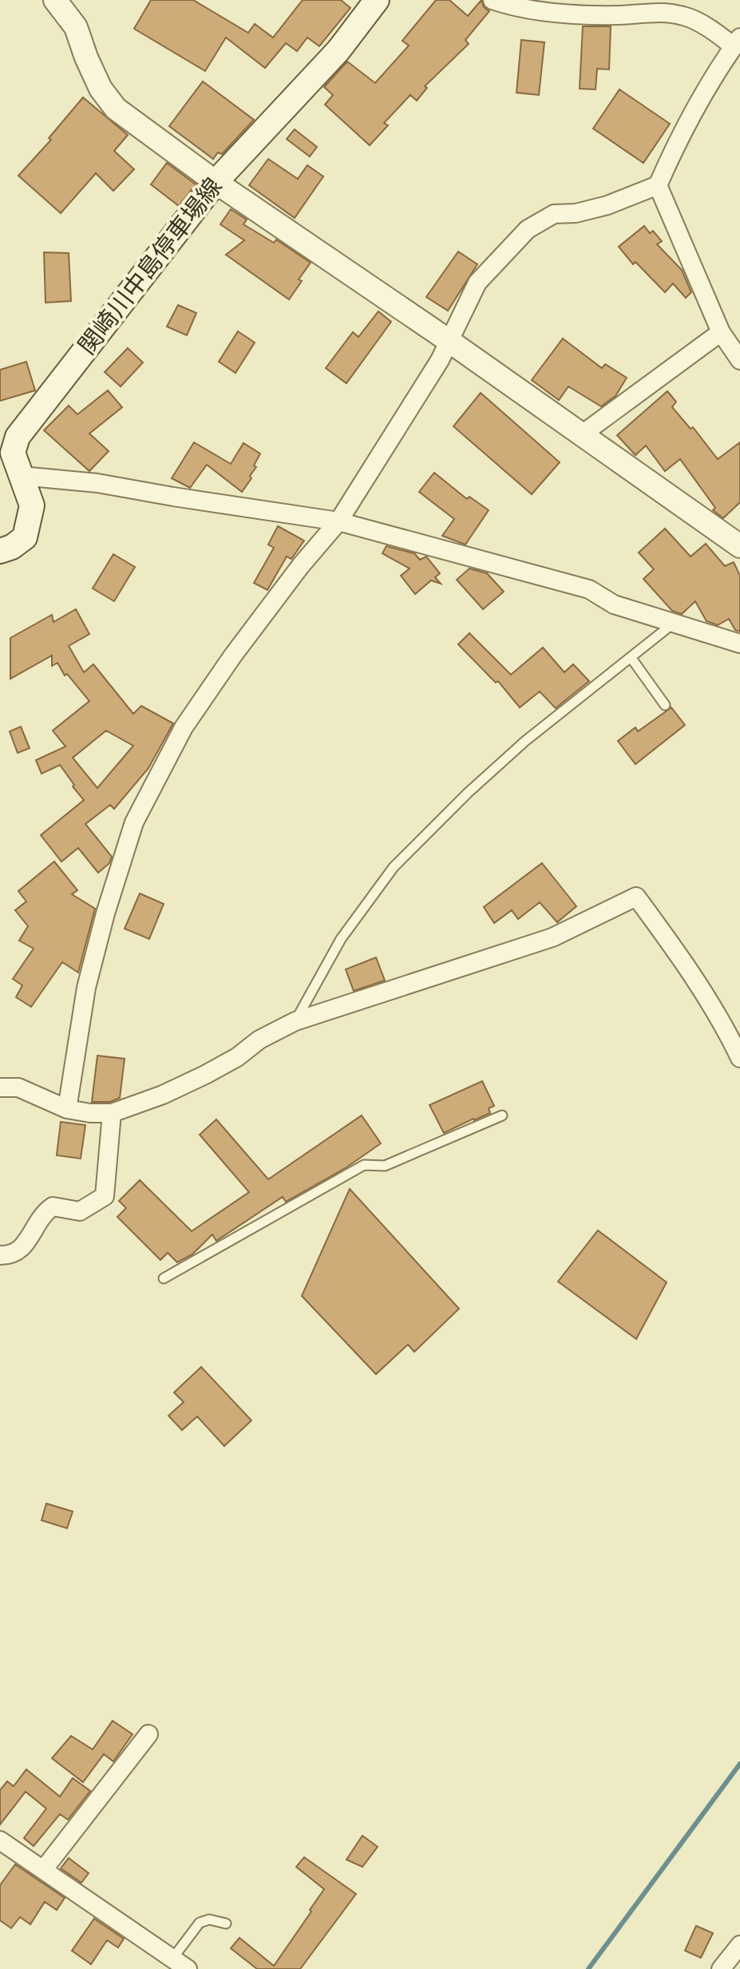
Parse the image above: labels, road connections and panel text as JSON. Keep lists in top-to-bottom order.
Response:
{
  "streets": {
    "main road": ["関崎川中島停車場線"]
  }
}
